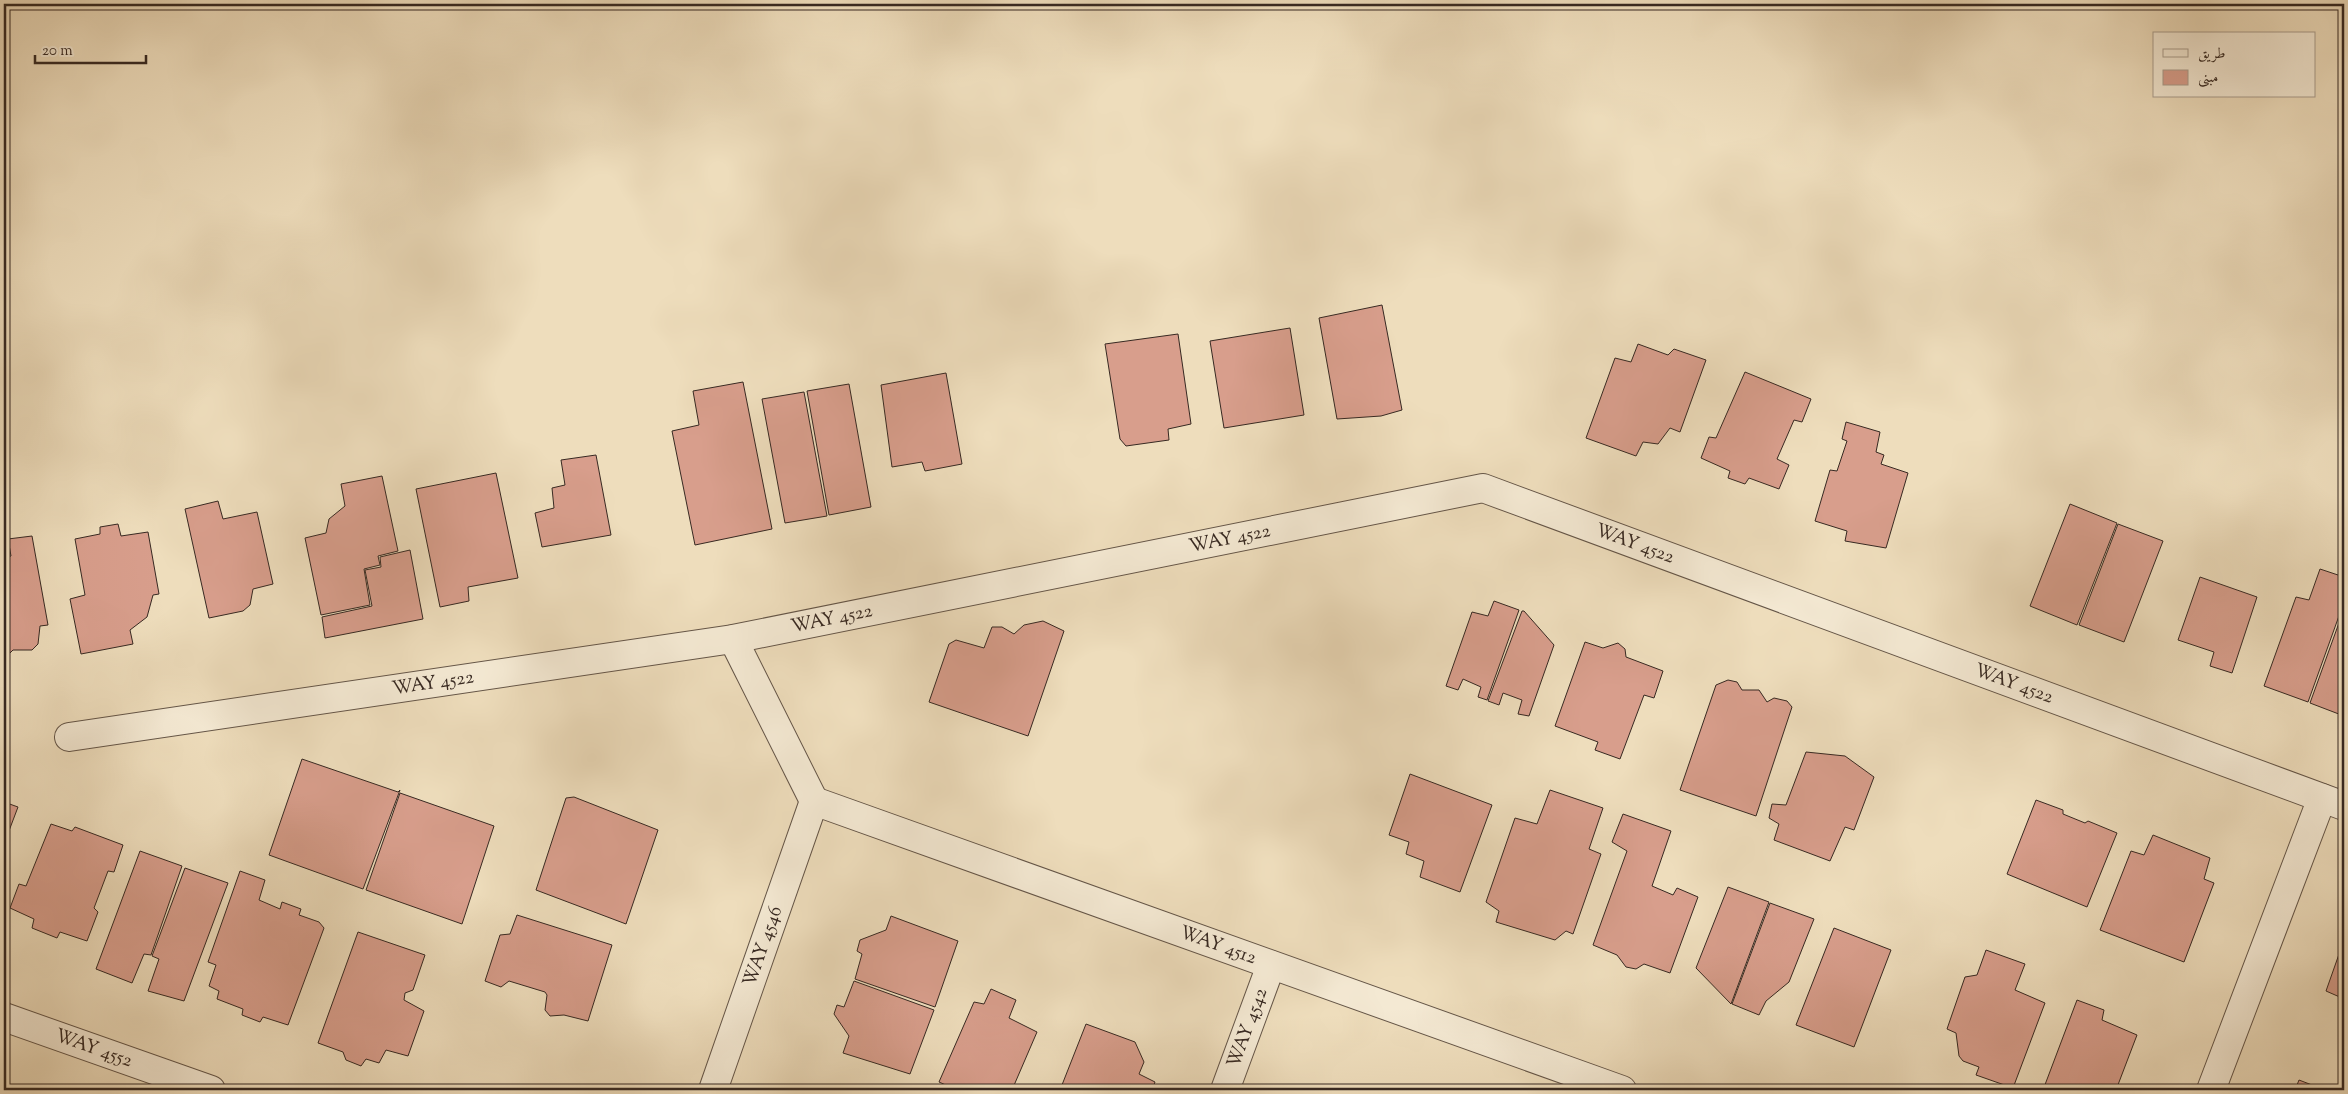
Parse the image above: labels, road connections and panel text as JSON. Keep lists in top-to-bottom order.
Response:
{
  "streets": {
    "street": [
      "WAY 4522",
      "WAY 4546",
      "WAY 4512",
      "WAY 4542",
      "WAY 4552"
    ]
  },
  "crossings": [
    ["WAY 4546", "WAY 4512"],
    ["WAY 4512", "WAY 4542"]
  ],
  "legend": ["طريق", "مبنى"],
  "scale_bar": "20 m"
}
